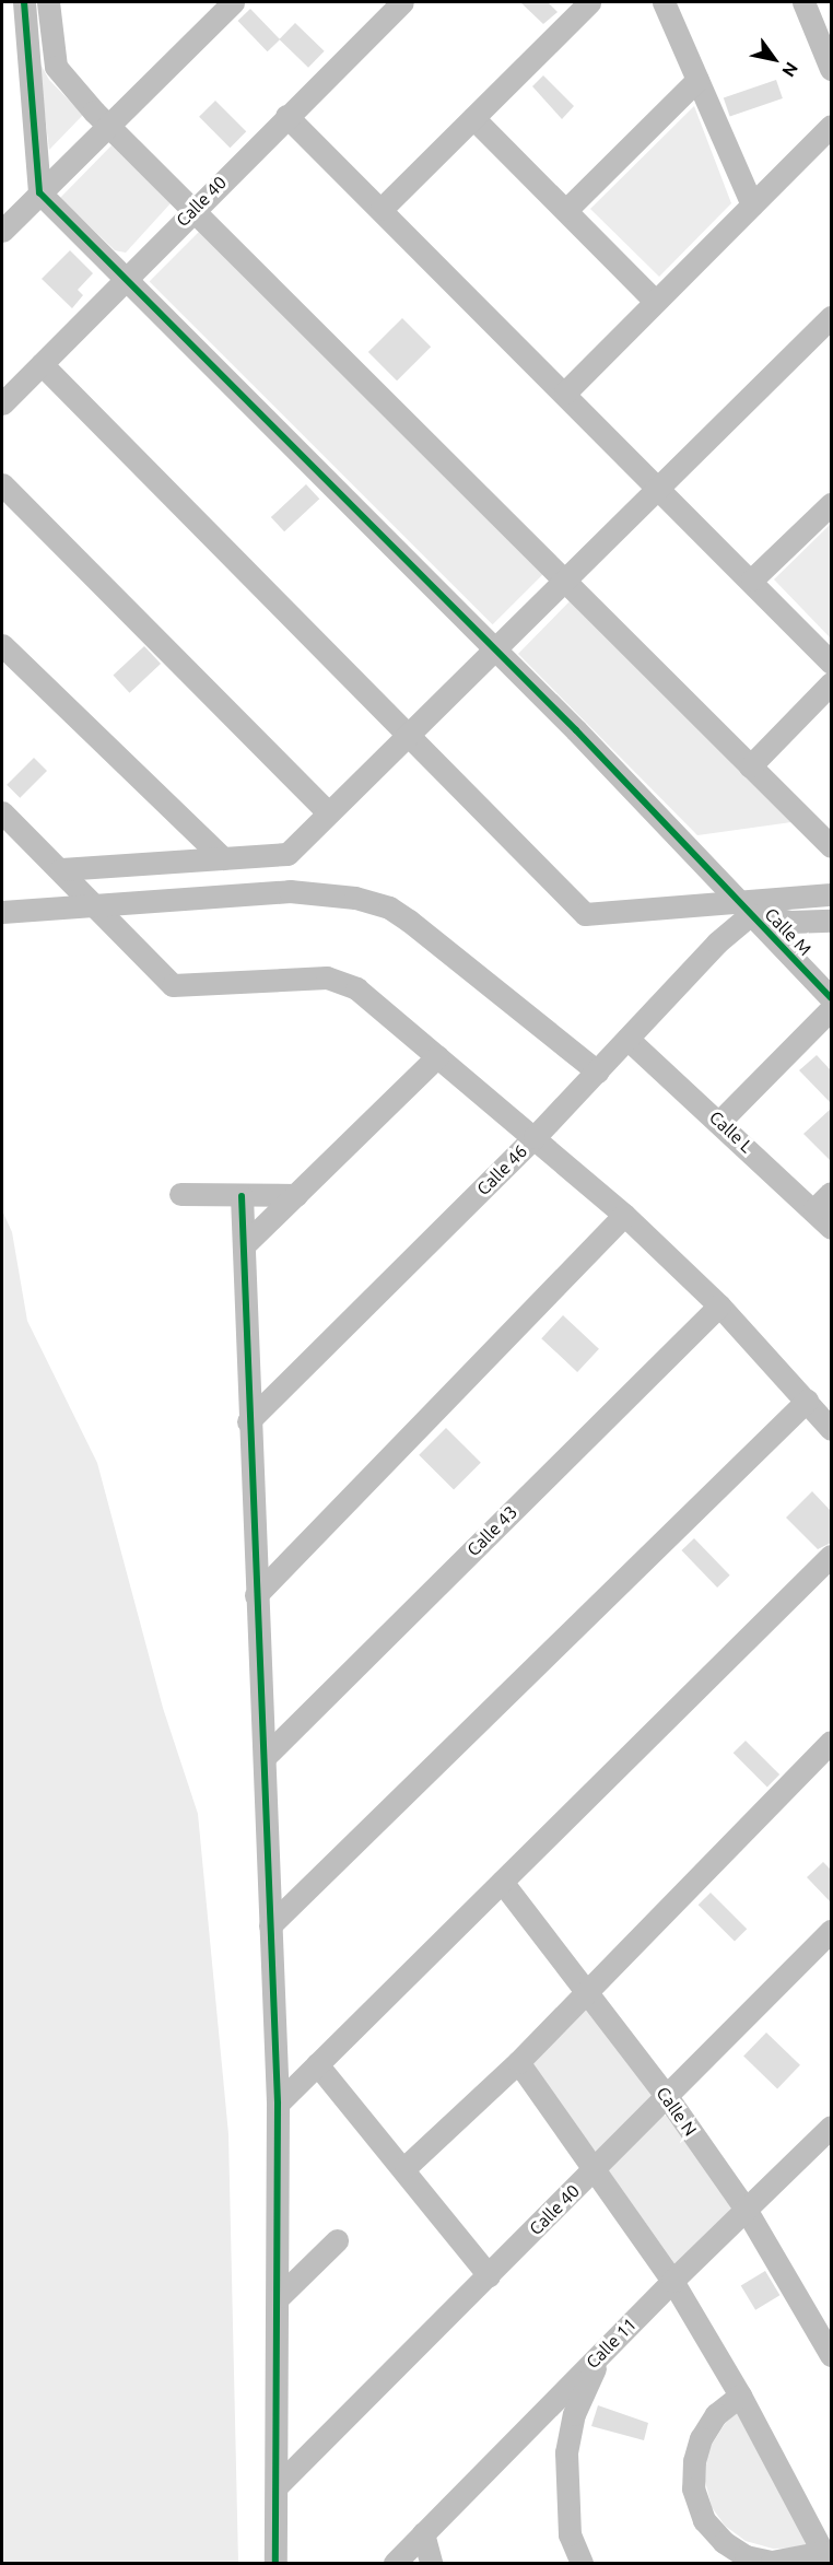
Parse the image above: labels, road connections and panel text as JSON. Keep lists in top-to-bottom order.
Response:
{
  "streets": {
    "street": [
      "Calle 40",
      "Calle M",
      "Calle L",
      "Calle 46",
      "Calle 43",
      "Calle N",
      "Calle 11"
    ]
  },
  "crossings": [
    ["Calle 40", "Calle M"],
    ["Calle 40", "Calle N"],
    ["Calle M", "Calle 46"],
    ["Calle L", "Calle 46"],
    ["Calle N", "Calle 11"]
  ],
  "north": "bottom right"
}
